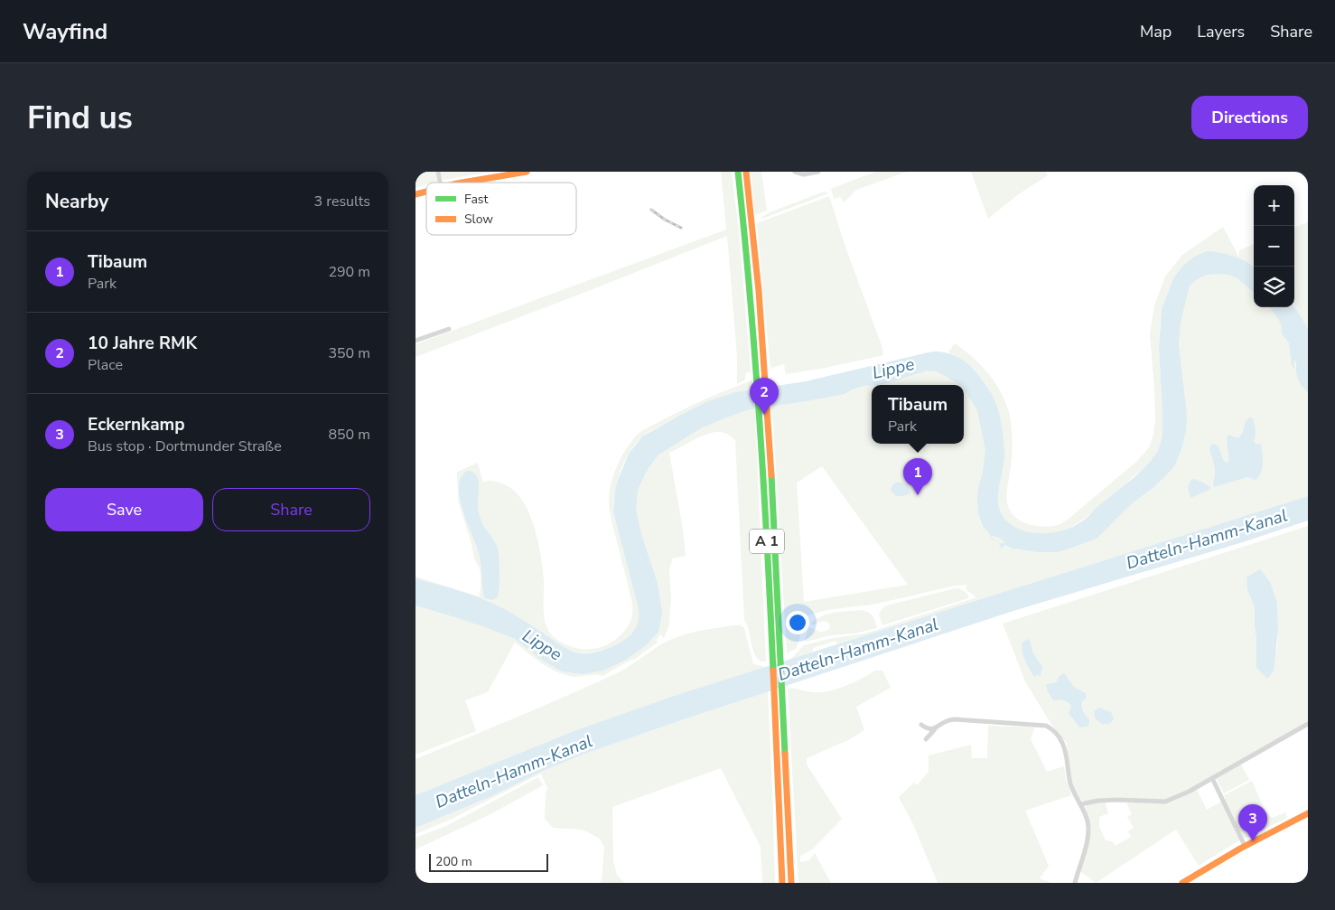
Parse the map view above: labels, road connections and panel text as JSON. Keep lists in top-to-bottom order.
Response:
{
  "streets": {
    "main road": ["A 1"]
  },
  "water": ["Lippe", "Datteln-Hamm-Kanal"],
  "legend": ["Fast", "Slow"],
  "scale_bar": "200 m",
  "page": {
    "header": "Wayfind",
    "nav": ["Map", "Layers", "Share"],
    "buttons": [
      "Directions",
      ["Save", "Share"]
    ],
    "title": "Find us",
    "heading": ["Nearby", "3 results"],
    "map_buttons": ["+", "−"],
    "list": [
      {
        "mark": "1",
        "name": "Tibaum",
        "note": "Park",
        "value": "290 m"
      },
      {
        "mark": "2",
        "name": "10 Jahre RMK",
        "note": "Place",
        "value": "350 m"
      },
      {
        "mark": "3",
        "name": "Eckernkamp",
        "note": "Bus stop · Dortmunder Straße",
        "value": "850 m"
      }
    ],
    "pins": ["2", "1", "3"],
    "popup": ["Tibaum", "Park"],
    "scale": "200 m"
  }
}
